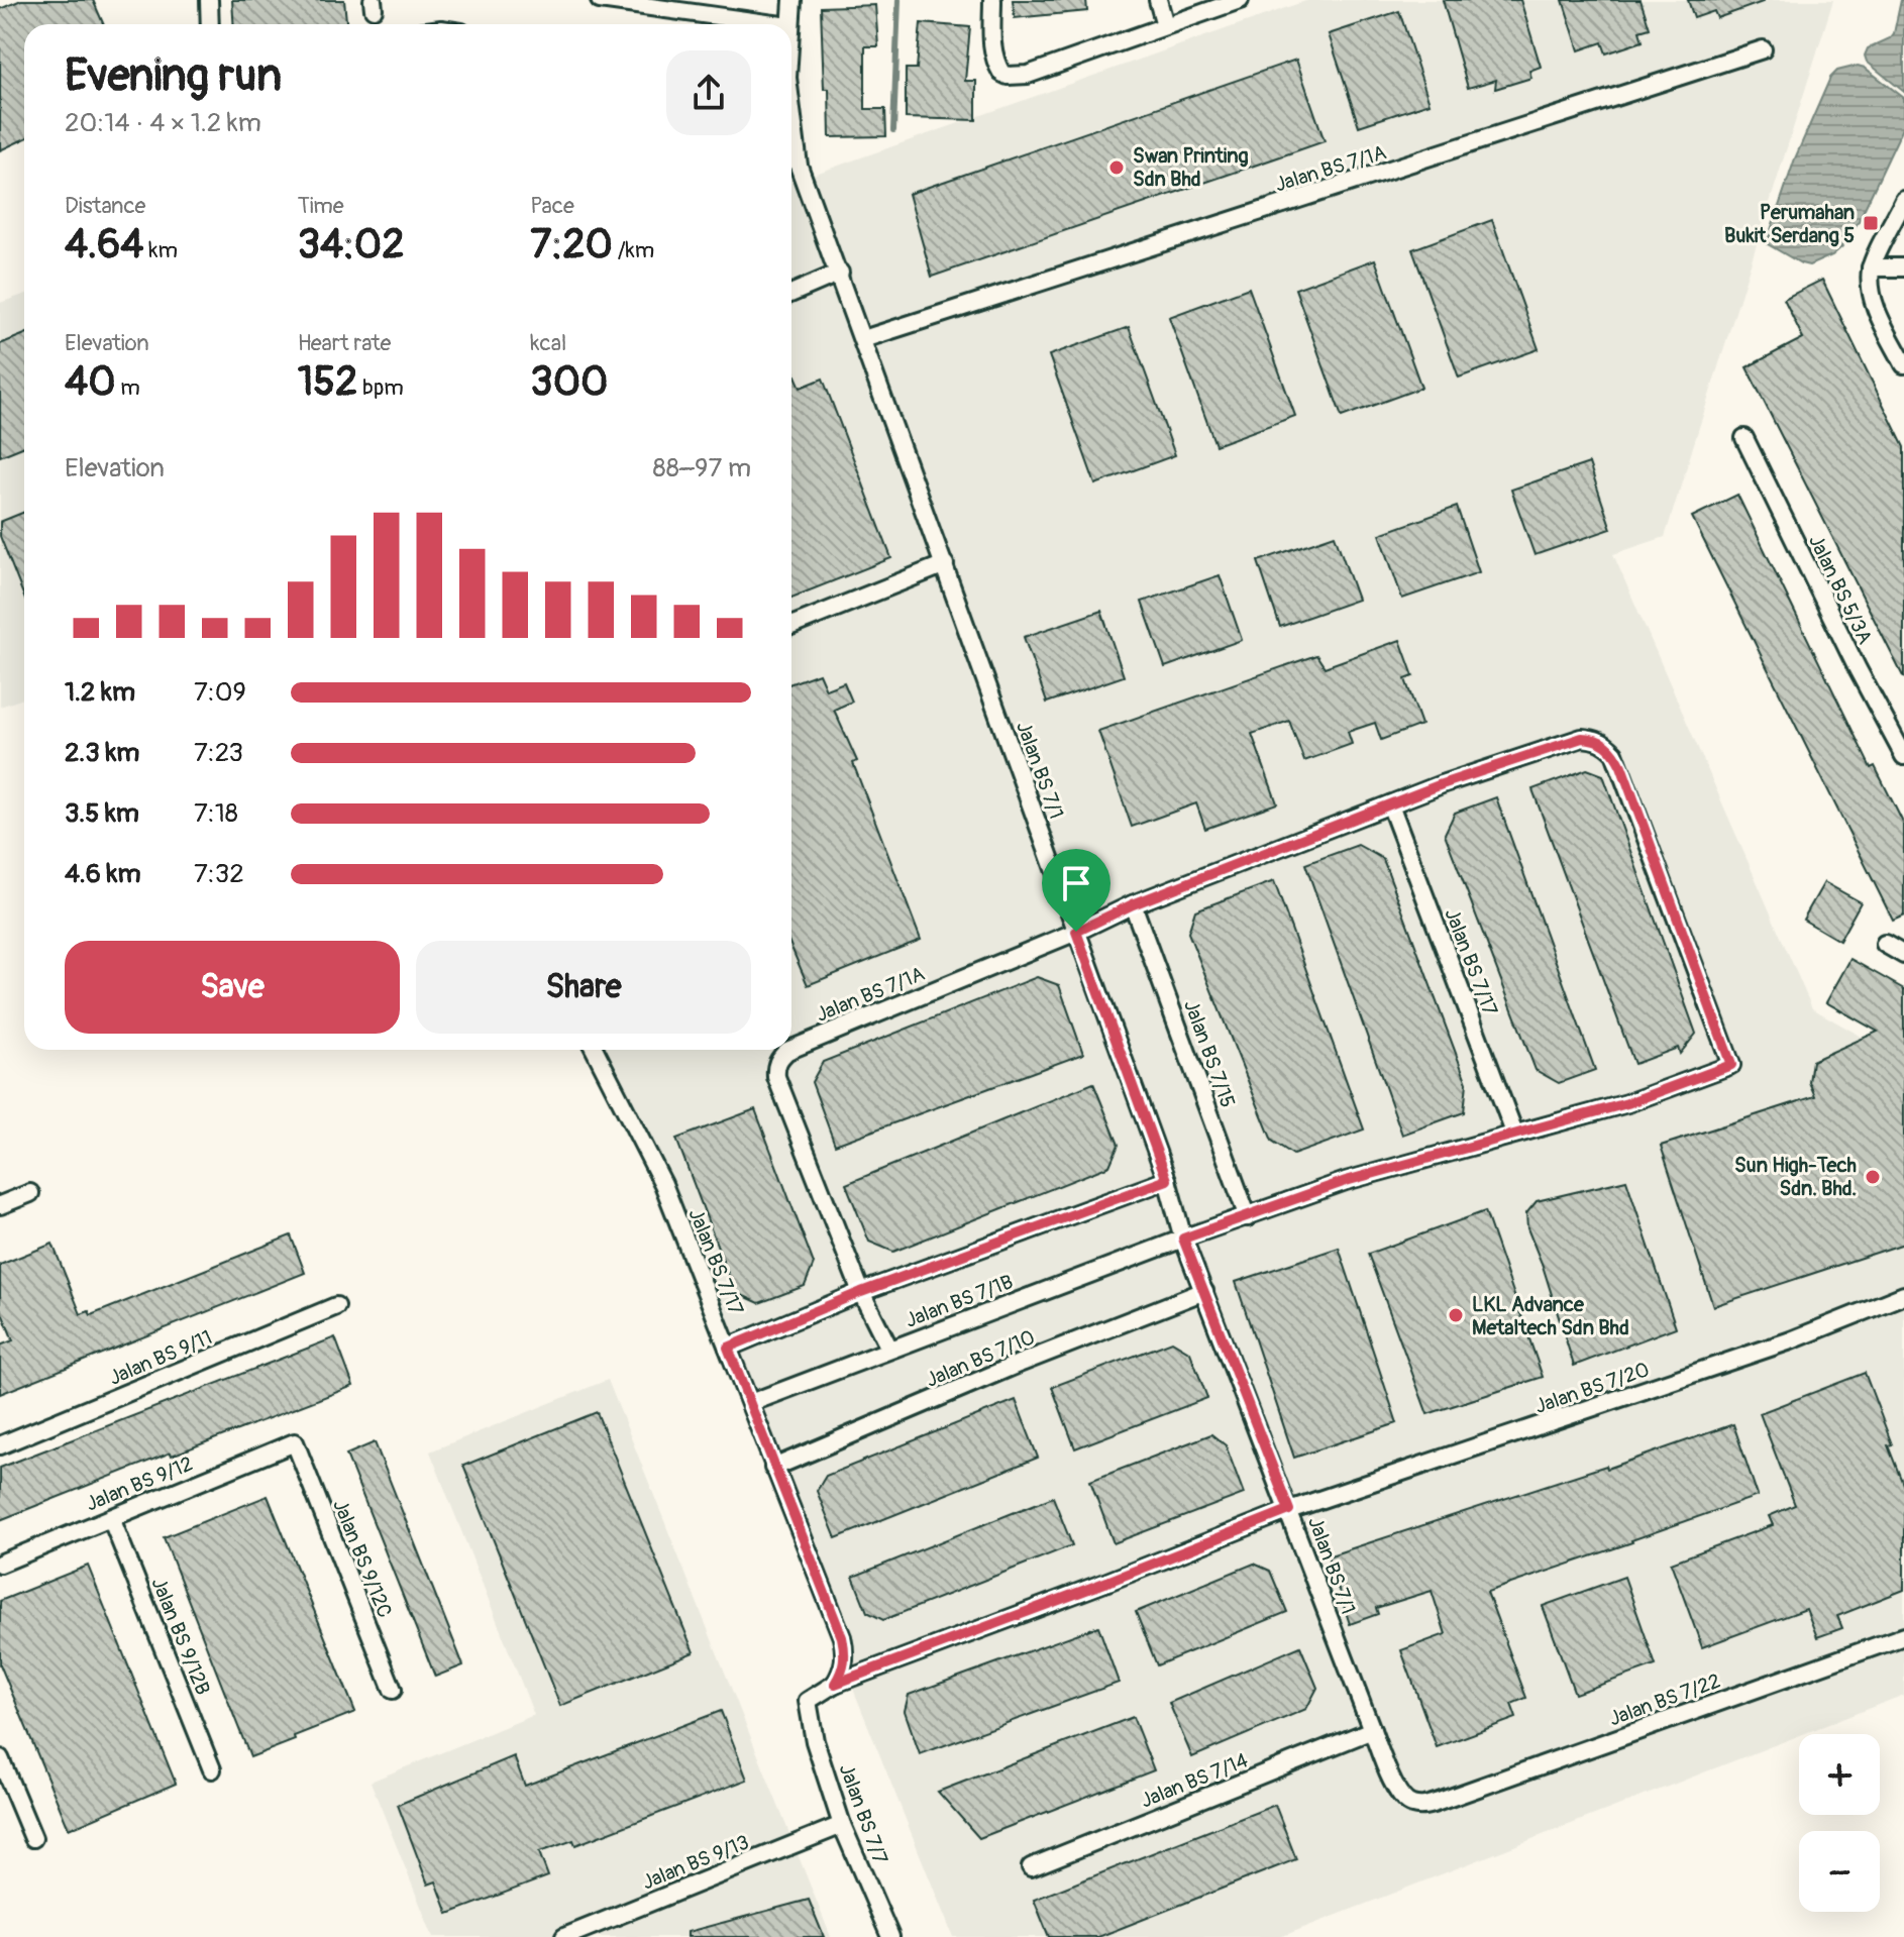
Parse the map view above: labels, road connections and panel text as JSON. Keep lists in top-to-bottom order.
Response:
{
  "streets": {
    "street": [
      "Jalan BS 7/1A",
      "Jalan BS 5/3A",
      "Jalan BS 7/1",
      "Jalan BS 7/17",
      "Jalan BS 7/15",
      "Jalan BS 7/1B",
      "Jalan BS 9/11",
      "Jalan BS 7/10",
      "Jalan BS 7/20",
      "Jalan BS 9/12",
      "Jalan BS 9/12C",
      "Jalan BS 9/12B",
      "Jalan BS 7/22",
      "Jalan BS 7/14",
      "Jalan BS 7/7",
      "Jalan BS 9/13"
    ]
  },
  "crossings": [
    ["Jalan BS 7/1A", "Jalan BS 7/1"],
    ["Jalan BS 7/1A", "Jalan BS 7/1B"],
    ["Jalan BS 7/1", "Jalan BS 7/1B"],
    ["Jalan BS 7/1", "Jalan BS 7/10"],
    ["Jalan BS 7/1", "Jalan BS 7/20"],
    ["Jalan BS 7/1", "Jalan BS 7/22"],
    ["Jalan BS 7/1", "Jalan BS 7/14"],
    ["Jalan BS 7/17", "Jalan BS 7/1B"],
    ["Jalan BS 7/17", "Jalan BS 7/10"],
    ["Jalan BS 7/17", "Jalan BS 7/20"],
    ["Jalan BS 7/15", "Jalan BS 7/1B"],
    ["Jalan BS 7/20", "Jalan BS 7/7"],
    ["Jalan BS 9/12", "Jalan BS 9/12C"],
    ["Jalan BS 9/12", "Jalan BS 9/12B"],
    ["Jalan BS 7/7", "Jalan BS 9/13"]
  ],
  "places": {
    "other": ["Swan Printing Sdn Bhd", "Sun High-Tech Sdn. Bhd.", "LKL Advance Metaltech Sdn Bhd"],
    "transit": ["Perumahan Bukit Serdang 5"]
  },
  "page": {
    "heading": ["Evening run", "20:14 · 4 × 1.2 km"],
    "stats": [
      ["Distance", "4.64 km"],
      ["Time", "34:02"],
      ["Pace", "7:20 /km"],
      ["Elevation", "40 m"],
      ["Heart rate", "152 bpm"],
      ["kcal", "300"]
    ],
    "chart": ["Elevation", "88–97 m"],
    "list": [
      {
        "name": "1.2 km",
        "note": "7:09"
      },
      {
        "name": "2.3 km",
        "note": "7:23"
      },
      {
        "name": "3.5 km",
        "note": "7:18"
      },
      {
        "name": "4.6 km",
        "note": "7:32"
      }
    ],
    "buttons": ["Save", "Share"],
    "map_buttons": ["+", "−"]
  }
}
